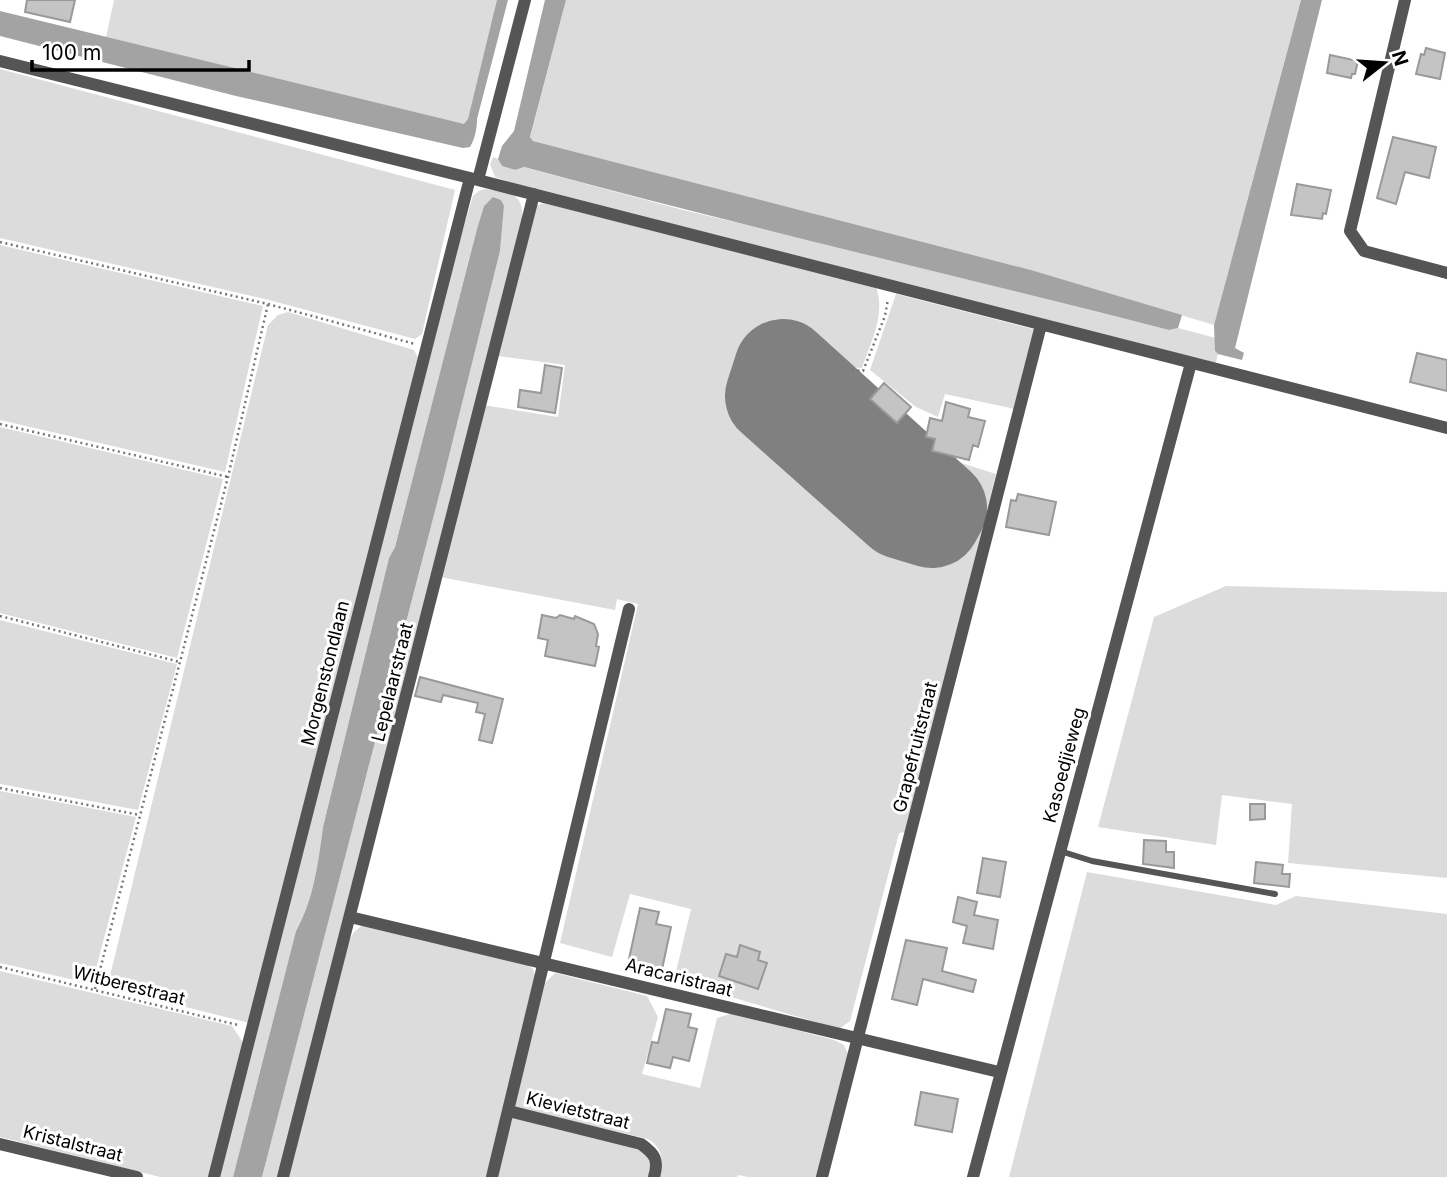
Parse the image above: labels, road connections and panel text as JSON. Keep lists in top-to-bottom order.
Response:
{
  "streets": {
    "street": [
      "Morgenstondlaan",
      "Lepelaarstraat",
      "Grapefruitstraat",
      "Kasoedjieweg",
      "Aracaristraat",
      "Kievietstraat",
      "Kristalstraat"
    ],
    "path": ["Witberestraat"]
  },
  "crossings": [
    ["Morgenstondlaan", "Witberestraat"],
    ["Lepelaarstraat", "Aracaristraat"],
    ["Grapefruitstraat", "Aracaristraat"],
    ["Kasoedjieweg", "Aracaristraat"]
  ],
  "scale_bar": "100 m",
  "north": "right"
}
